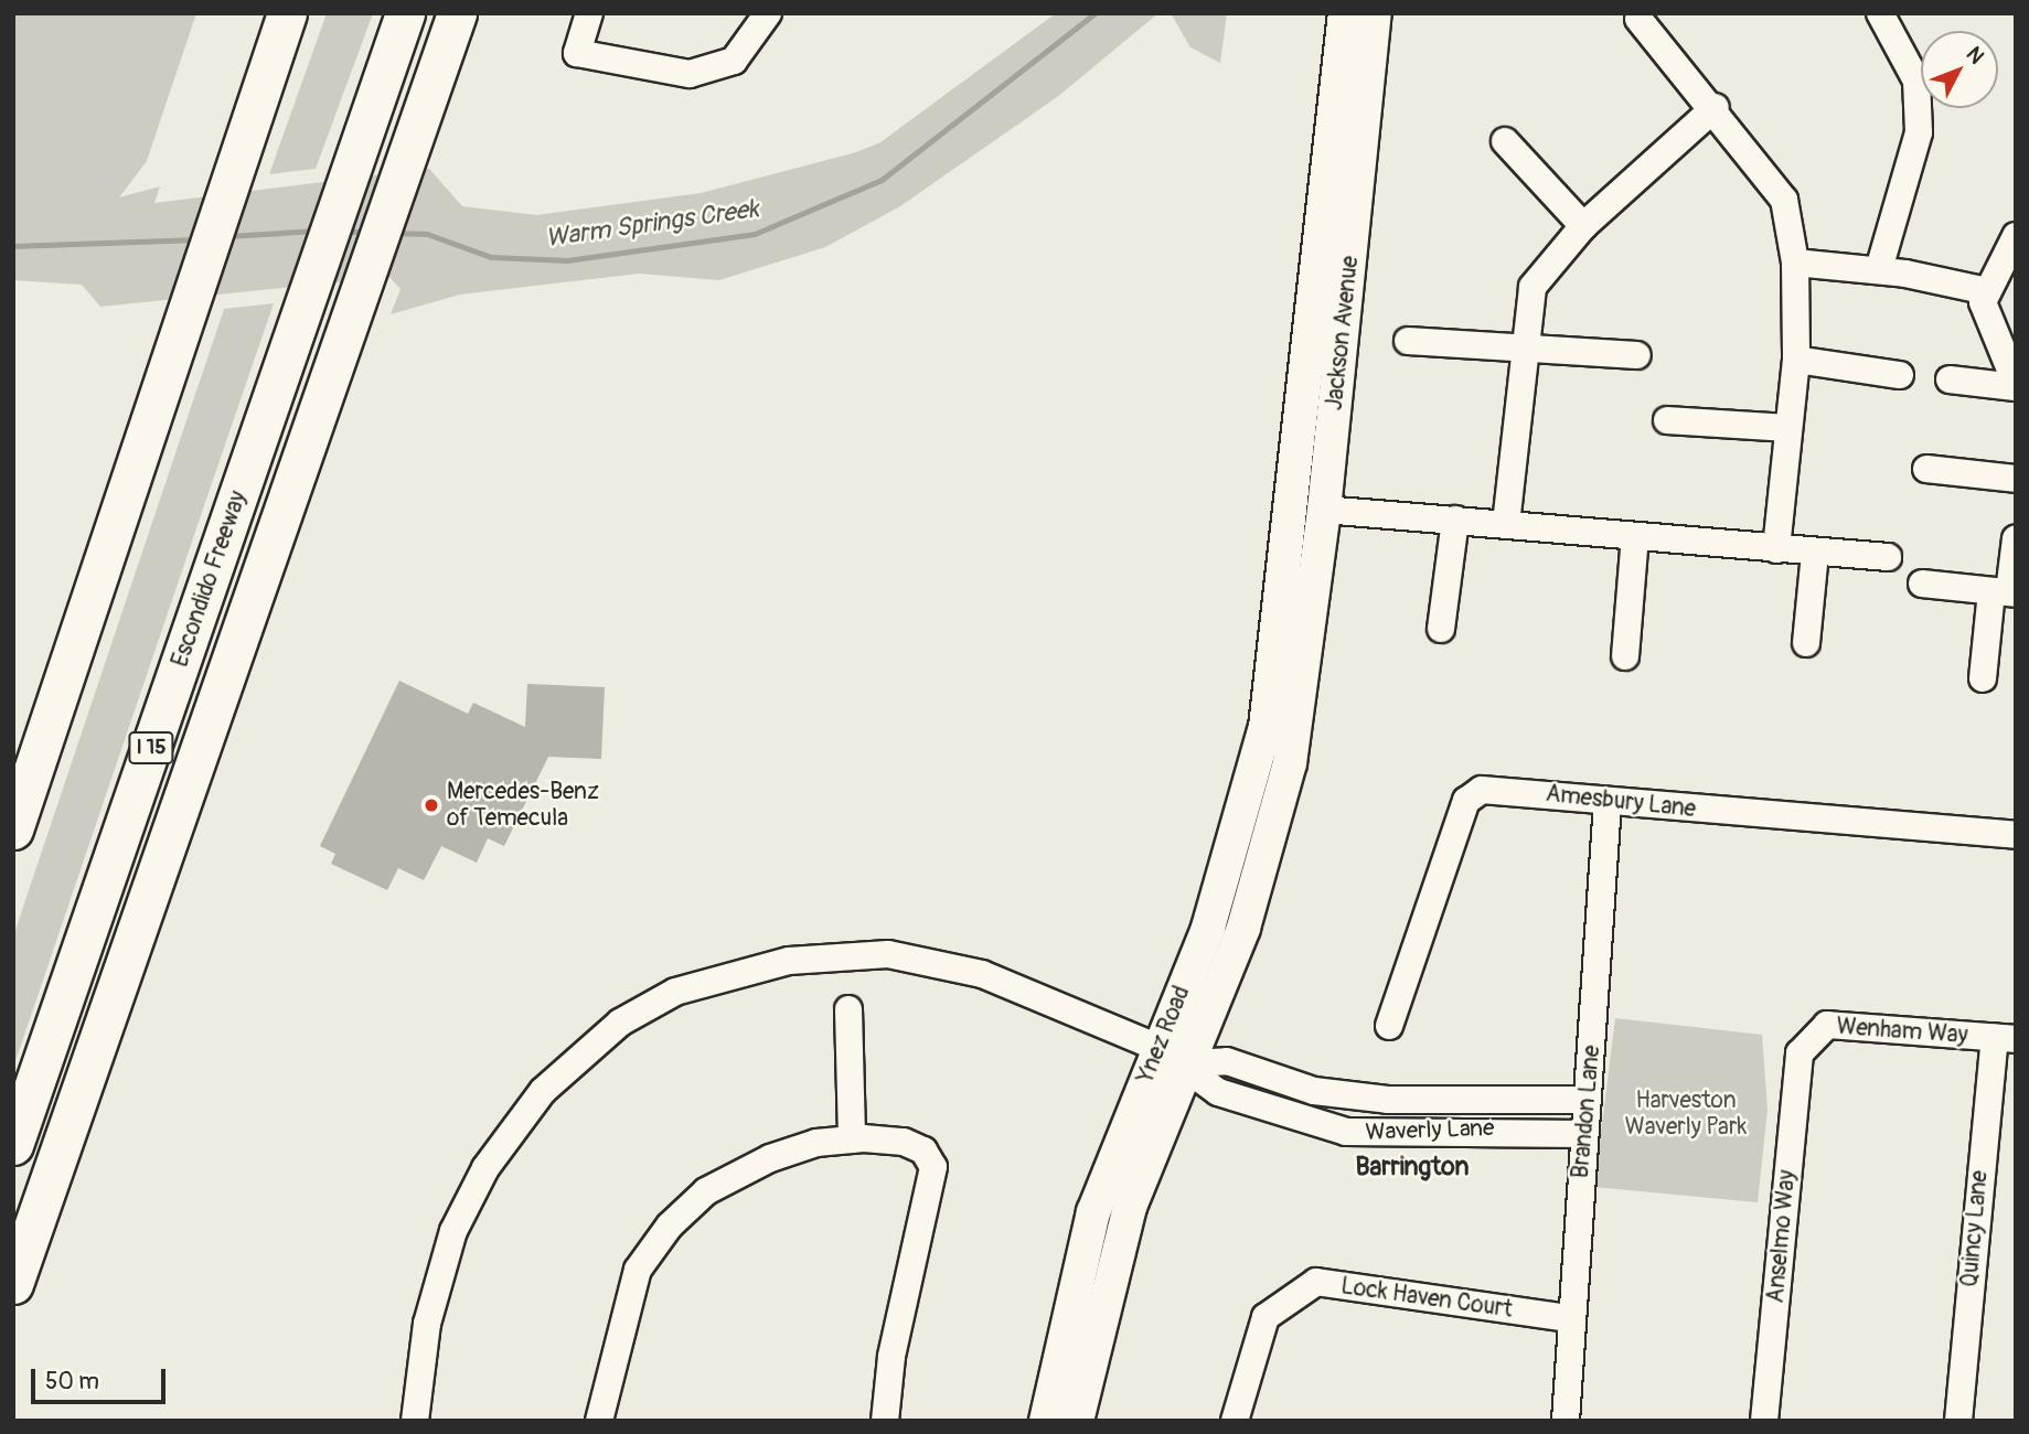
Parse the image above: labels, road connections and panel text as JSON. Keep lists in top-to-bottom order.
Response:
{
  "streets": {
    "highway": ["Escondido Freeway", "I 15"],
    "main road": ["Jackson Avenue", "Ynez Road"],
    "street": [
      "Amesbury Lane",
      "Wenham Way",
      "Brandon Lane",
      "Waverly Lane",
      "Quincy Lane",
      "Anselmo Way",
      "Lock Haven Court"
    ]
  },
  "crossings": [
    ["Jackson Avenue", "Ynez Road"],
    ["Amesbury Lane", "Brandon Lane"],
    ["Wenham Way", "Quincy Lane"],
    ["Wenham Way", "Anselmo Way"],
    ["Ynez Road", "Waverly Lane"],
    ["Brandon Lane", "Waverly Lane"],
    ["Brandon Lane", "Lock Haven Court"]
  ],
  "districts": ["Barrington"],
  "water": ["Warm Springs Creek"],
  "parks": ["Harveston Waverly Park"],
  "places": ["Mercedes-Benz of Temecula"],
  "scale_bar": "50 m",
  "north": "top right"
}
